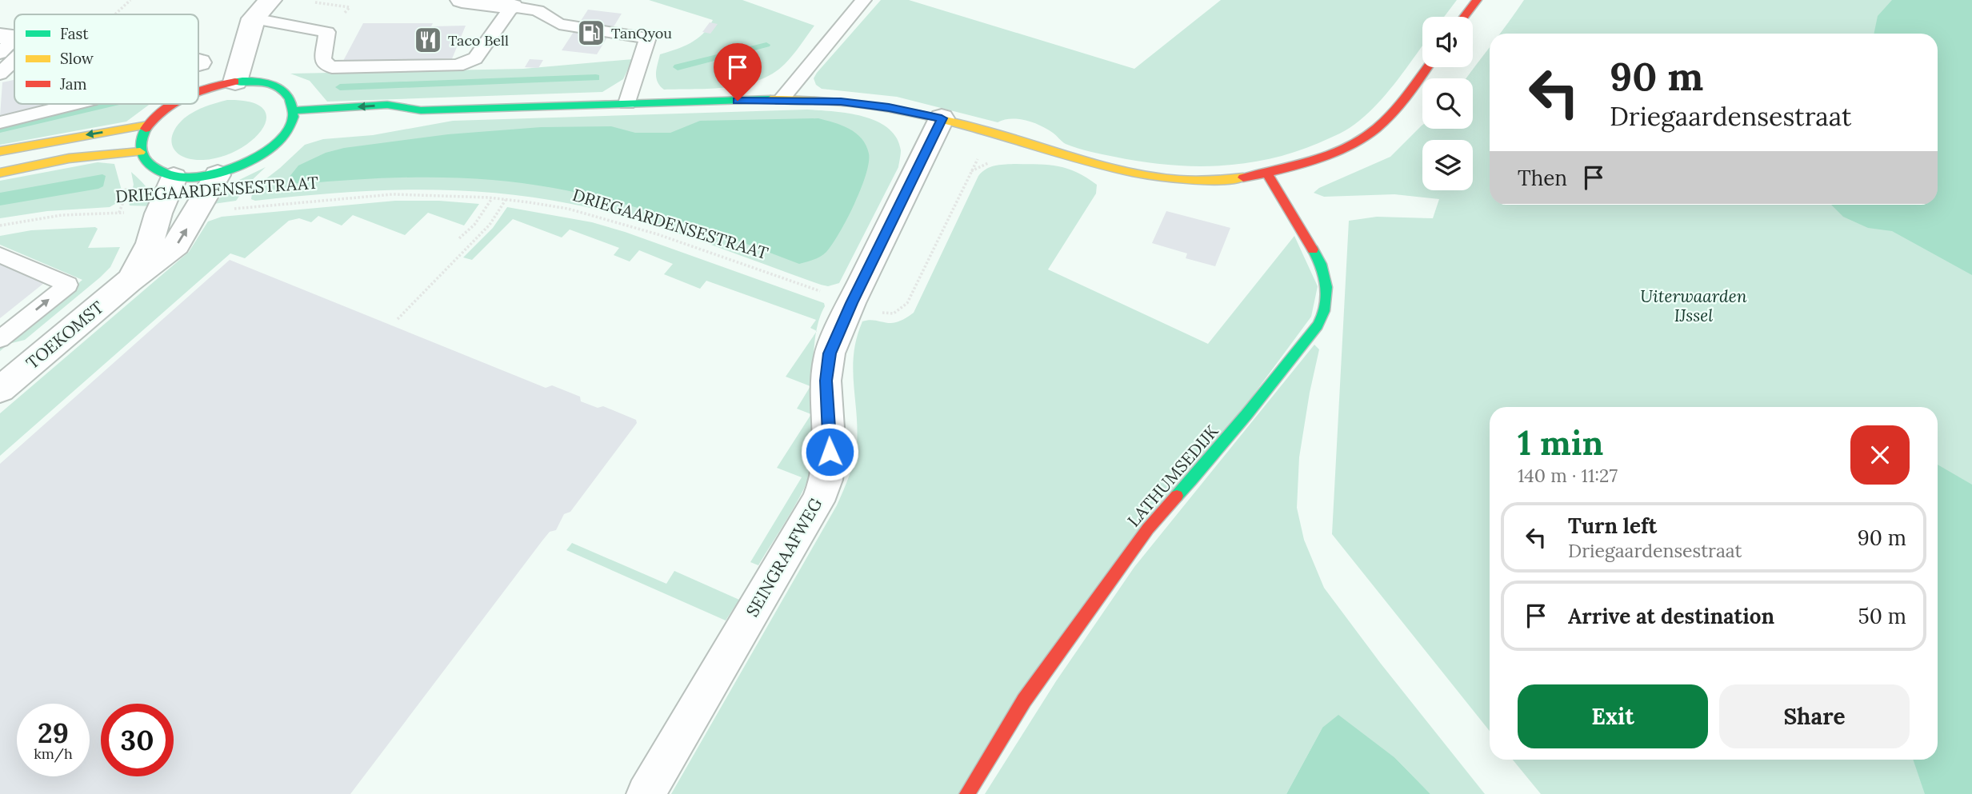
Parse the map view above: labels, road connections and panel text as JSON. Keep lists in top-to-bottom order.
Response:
{
  "streets": {
    "street": ["TOEKOMST", "LATHUMSEDIJK", "SEINGRAAFWEG"],
    "path": ["DRIEGAARDENSESTRAAT"]
  },
  "crossings": [
    ["DRIEGAARDENSESTRAAT", "TOEKOMST"],
    ["DRIEGAARDENSESTRAAT", "SEINGRAAFWEG"]
  ],
  "parks": ["Uiterwaarden IJssel"],
  "places": {
    "fuel station": ["TanQyou"],
    "restaurant": ["Taco Bell"]
  },
  "legend": ["Fast", "Slow", "Jam"],
  "page": {
    "turn": ["90 m", "Driegaardensestraat"],
    "then": "Then",
    "heading": ["1 min", "140 m · 11:27"],
    "list": [
      {
        "name": "Turn left",
        "note": "Driegaardensestraat",
        "value": "90 m"
      },
      {
        "name": "Arrive at destination",
        "value": "50 m"
      }
    ],
    "buttons": ["Exit", "Share"],
    "speed": "29 km/h",
    "limit": "30"
  }
}
